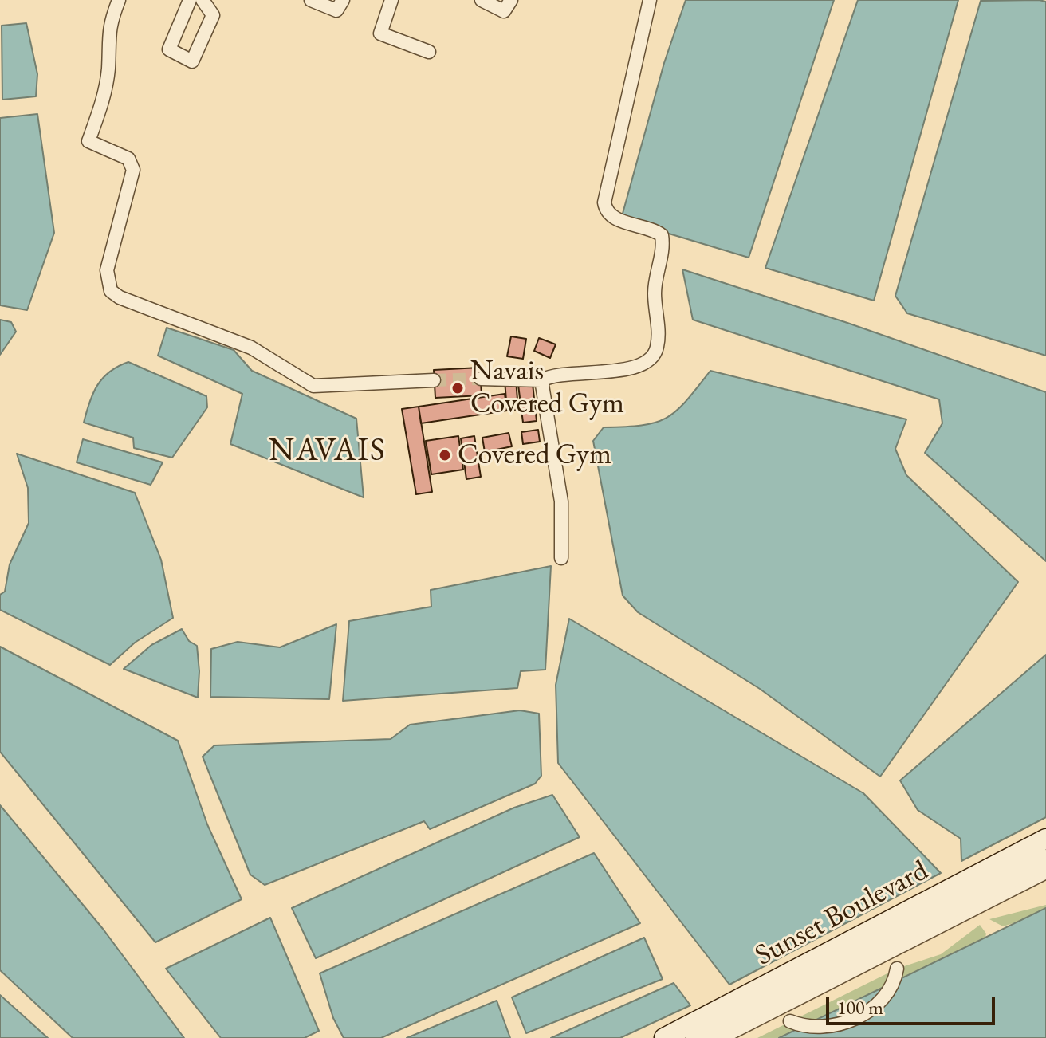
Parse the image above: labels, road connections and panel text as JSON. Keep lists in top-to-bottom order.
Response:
{
  "streets": {
    "main road": ["Sunset Boulevard"]
  },
  "districts": ["NAVAIS"],
  "places": ["Navais Covered Gym", "Covered Gym"],
  "scale_bar": "100 m"
}
